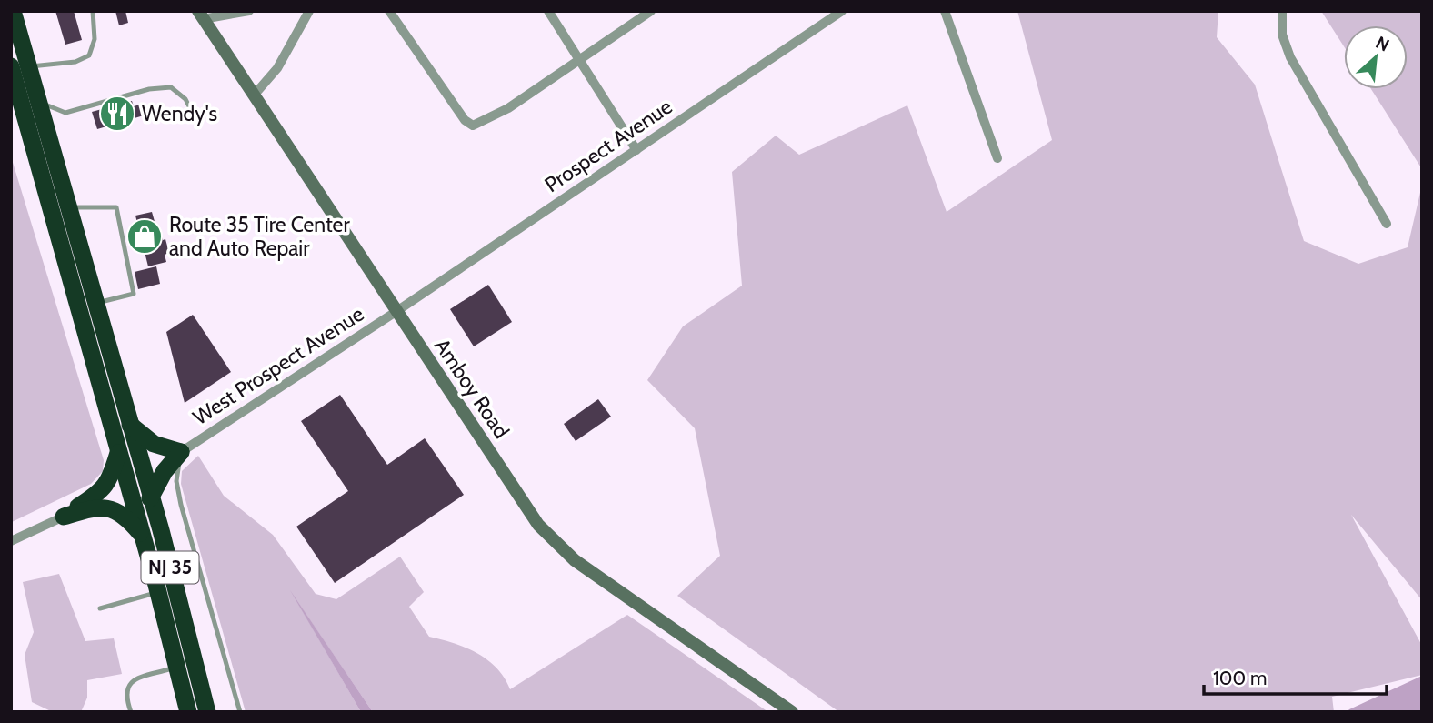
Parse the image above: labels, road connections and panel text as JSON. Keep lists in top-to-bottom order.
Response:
{
  "streets": {
    "highway": ["NJ 35"],
    "main road": ["Amboy Road"],
    "street": ["Prospect Avenue", "West Prospect Avenue"]
  },
  "crossings": [
    ["Prospect Avenue", "West Prospect Avenue"],
    ["Prospect Avenue", "Amboy Road"],
    ["West Prospect Avenue", "Amboy Road"]
  ],
  "places": {
    "restaurant": ["Wendy's"],
    "shop": ["Route 35 Tire Center and Auto Repair"]
  },
  "scale_bar": "100 m",
  "north": "top right"
}
